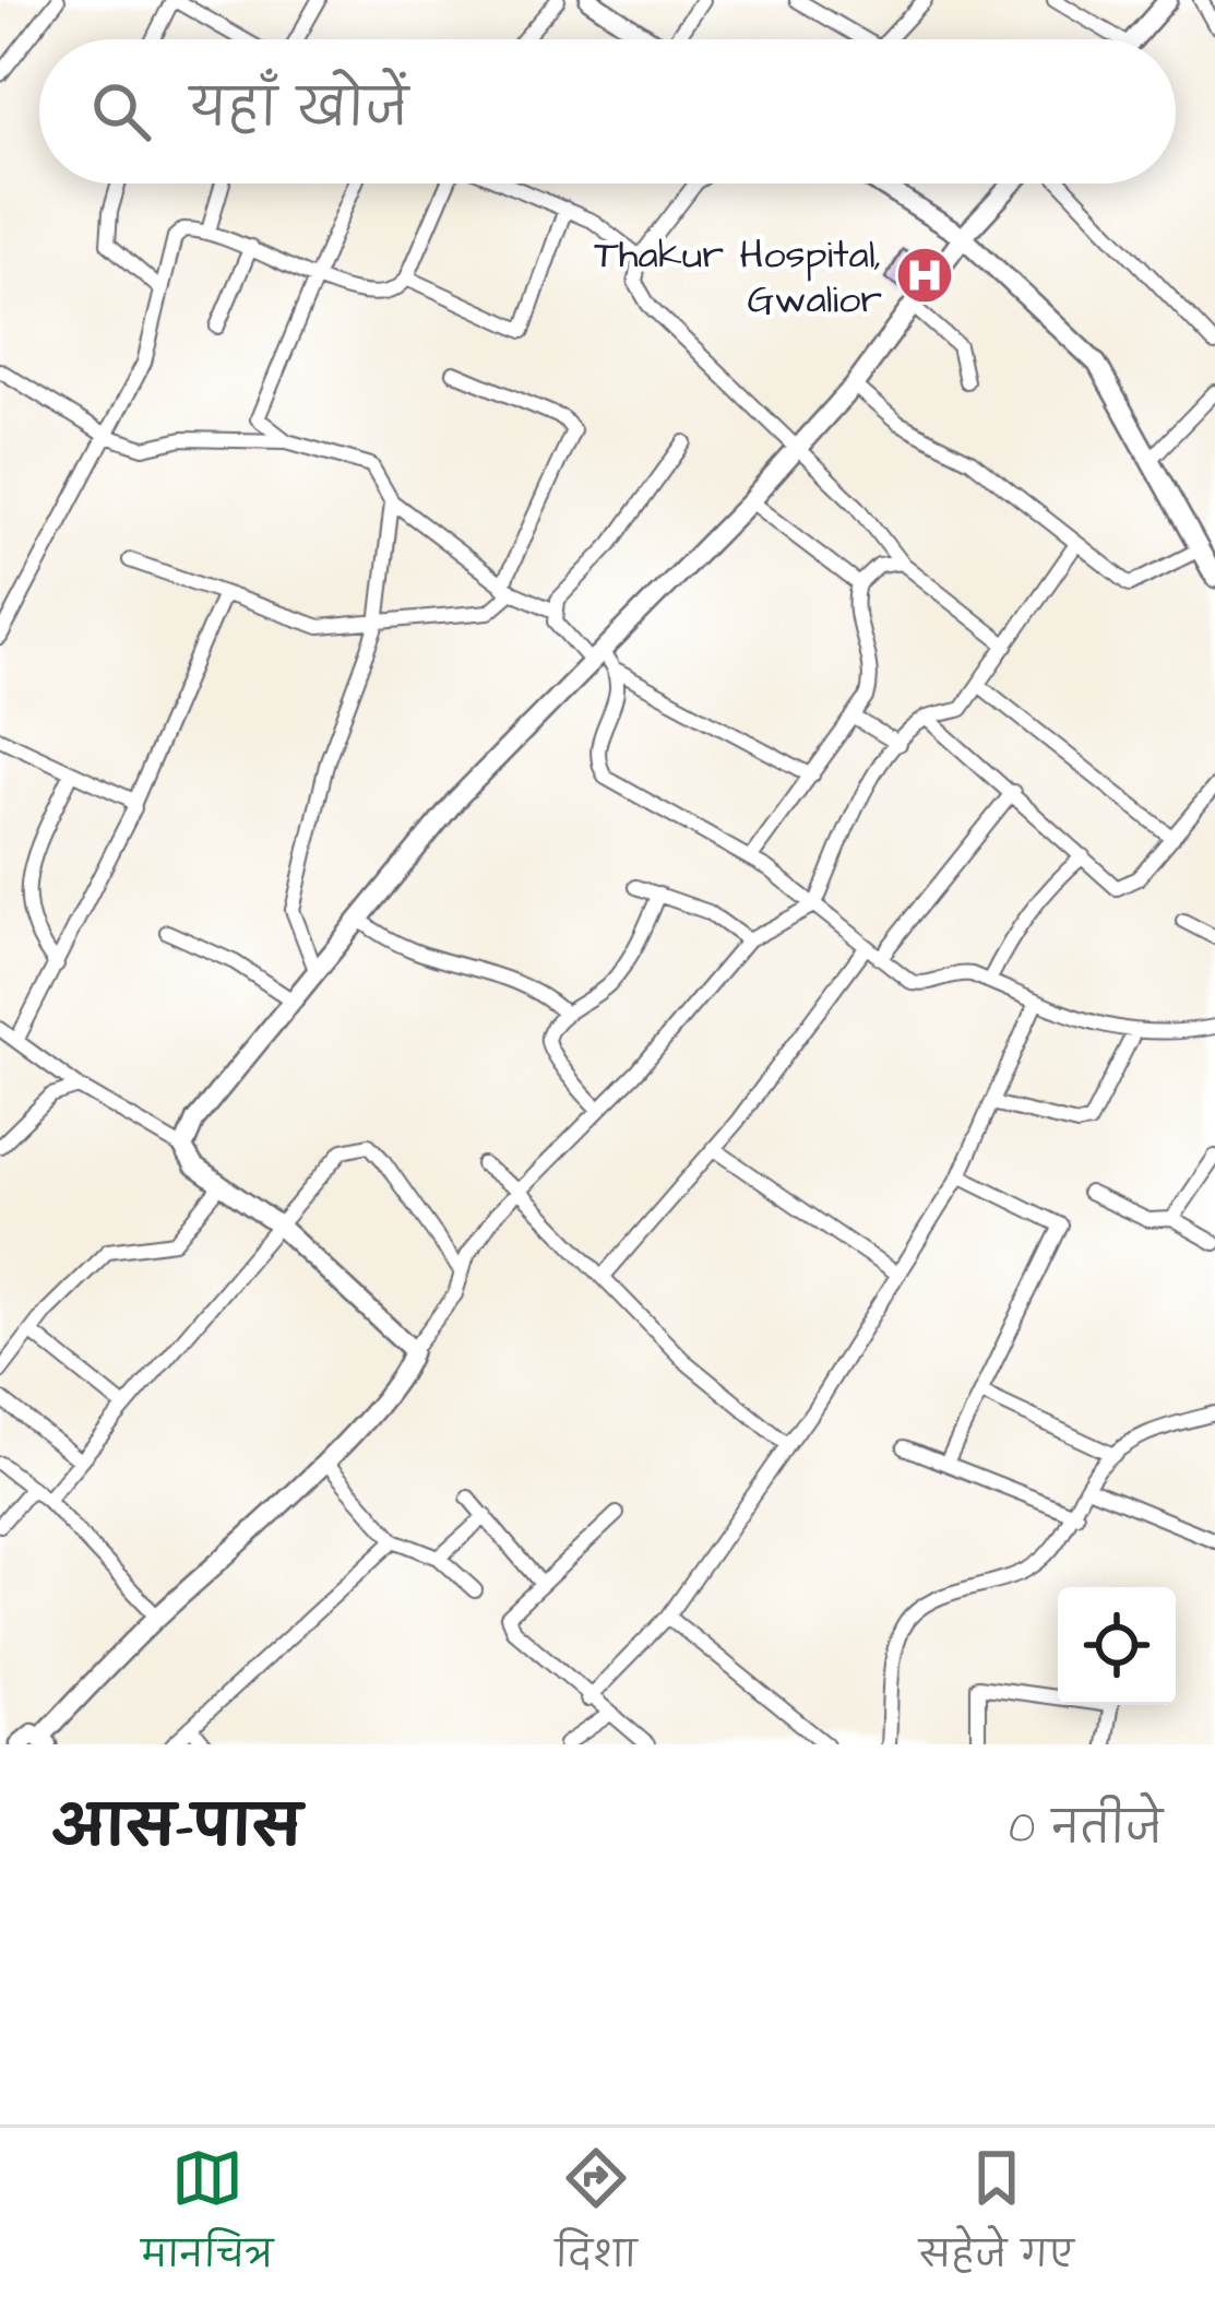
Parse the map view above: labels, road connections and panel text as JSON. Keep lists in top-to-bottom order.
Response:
{
  "places": {
    "hospital": ["Thakur Hospital, Gwalior"]
  },
  "page": {
    "search": "यहाँ खोजें",
    "heading": ["आस-पास", "0 नतीजे"],
    "nav": ["मानचित्र", "दिशा", "सहेजे गए"]
  }
}
